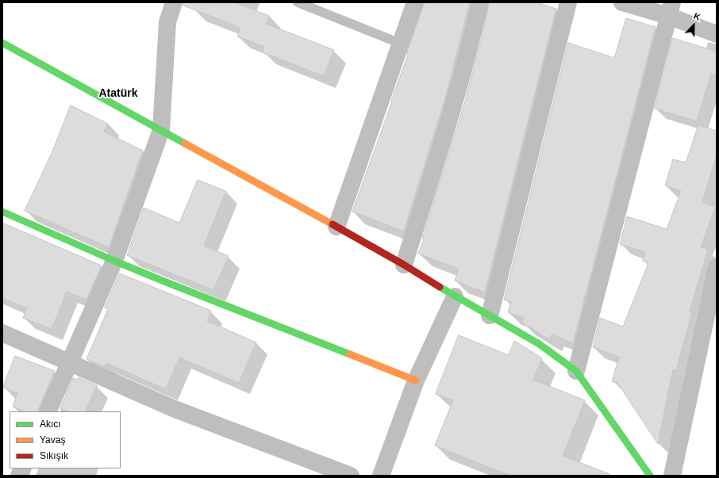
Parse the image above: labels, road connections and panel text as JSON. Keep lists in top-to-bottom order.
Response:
{
  "districts": ["Atatürk"],
  "legend": ["Akıcı", "Yavaş", "Sıkışık"],
  "north": "top"
}
